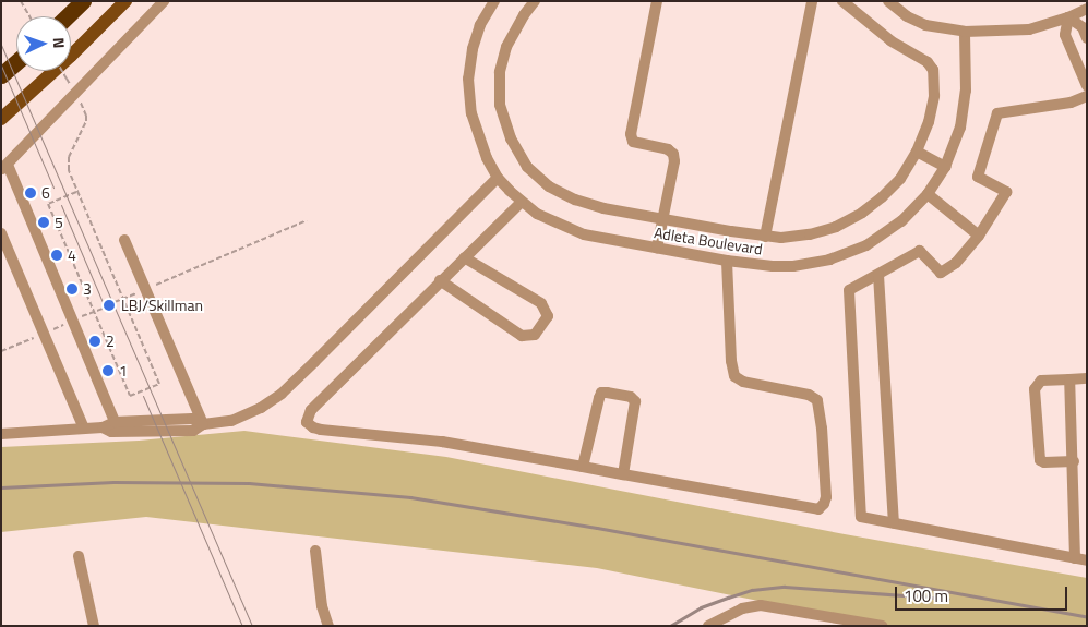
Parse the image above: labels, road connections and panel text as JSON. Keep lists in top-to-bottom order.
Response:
{
  "streets": {
    "street": ["Adleta Boulevard"]
  },
  "places": [
    "6",
    "5",
    "4",
    "3",
    "LBJ/Skillman",
    "2",
    "1"
  ],
  "scale_bar": "100 m",
  "north": "right"
}
